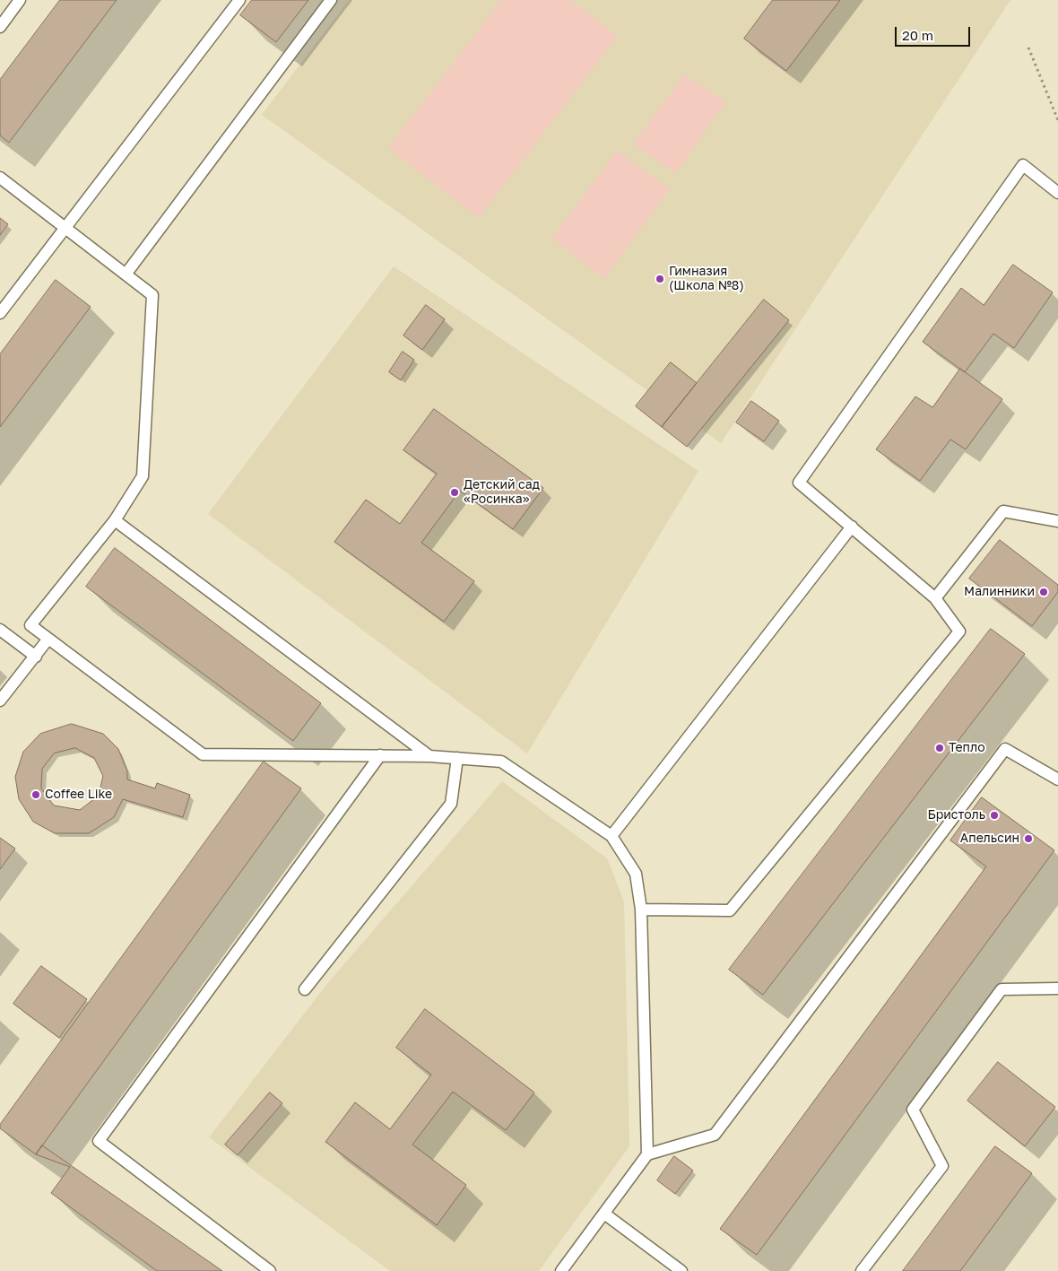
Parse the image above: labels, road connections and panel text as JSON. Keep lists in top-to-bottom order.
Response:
{
  "places": [
    "Гимназия (Школа №8)",
    "Детский сад «Росинка»",
    "Малинники",
    "Тепло",
    "Coffee Like",
    "Бристоль",
    "Апельсин"
  ],
  "scale_bar": "20 m"
}
